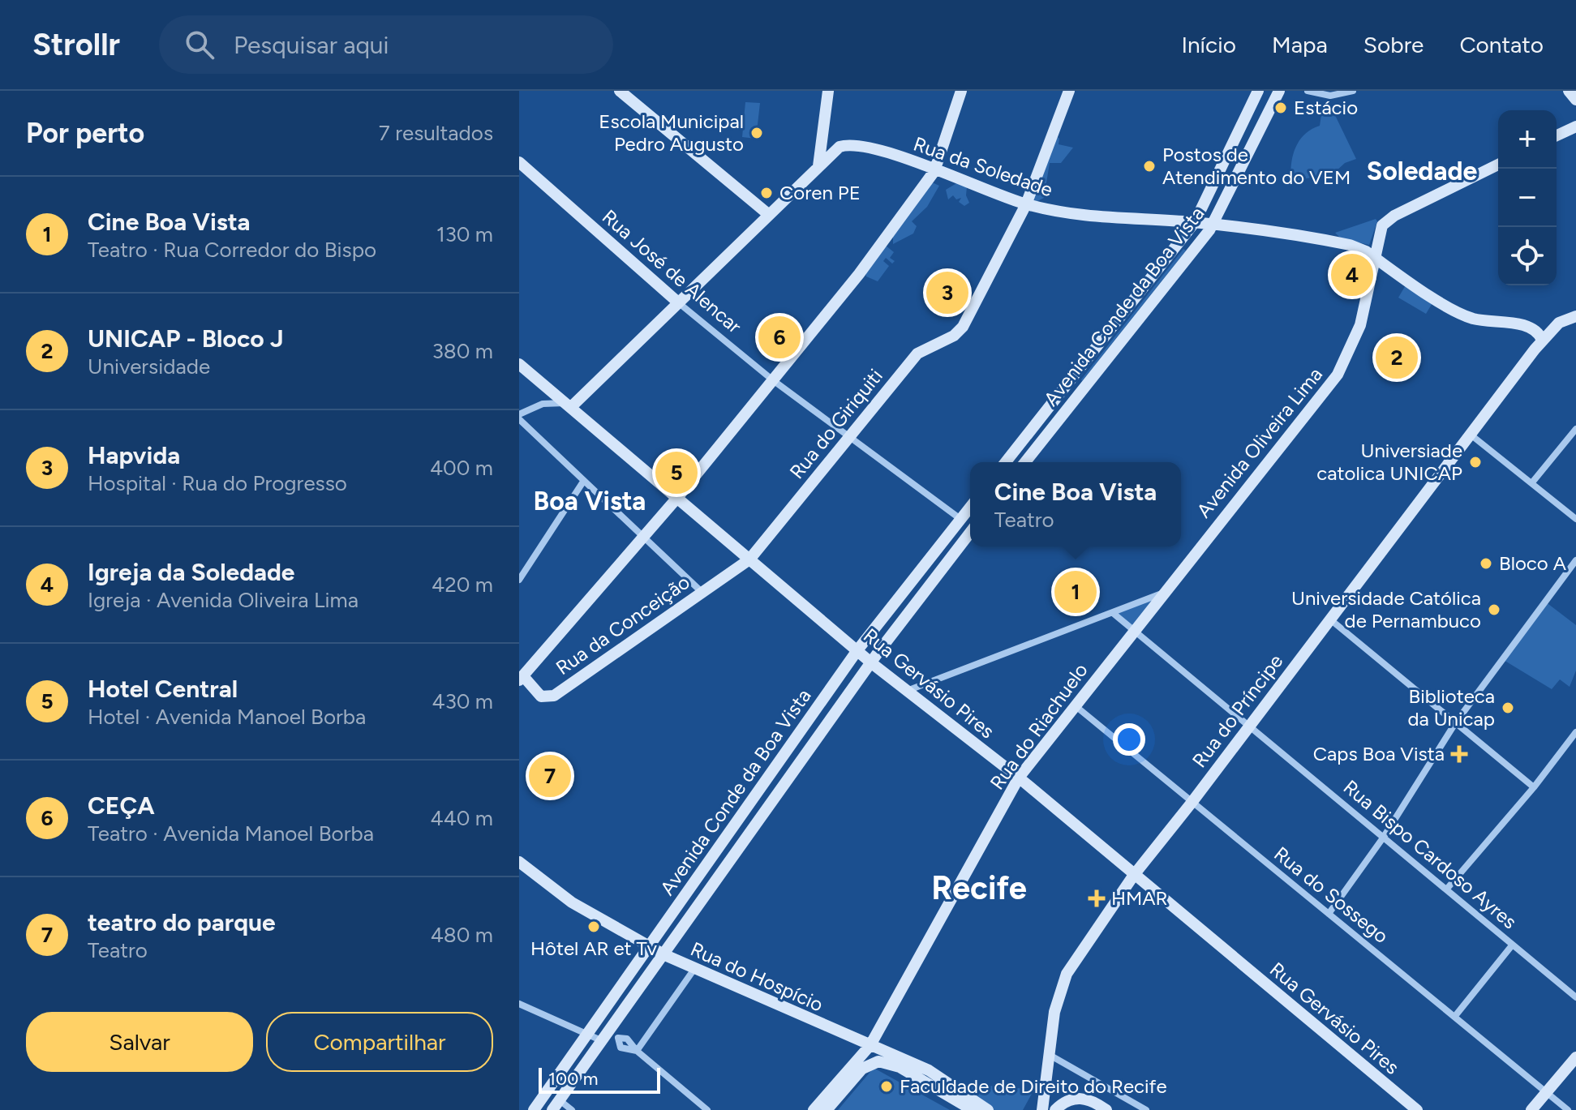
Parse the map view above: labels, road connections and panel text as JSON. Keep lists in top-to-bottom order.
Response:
{
  "streets": {
    "main road": [
      "Rua da Soledade",
      "Rua José de Alencar",
      "Avenida Conde da Boa Vista",
      "Rua do Giriquiti",
      "Avenida Oliveira Lima",
      "Rua da Conceição",
      "Rua Gervásio Pires",
      "Rua do Príncipe",
      "Rua do Riachuelo",
      "Rua do Hospício"
    ],
    "street": ["Rua Bispo Cardoso Ayres", "Rua do Sossego"]
  },
  "crossings": [
    ["Rua da Soledade", "Avenida Conde da Boa Vista"],
    ["Rua da Soledade", "Rua do Giriquiti"],
    ["Rua da Soledade", "Avenida Oliveira Lima"],
    ["Rua da Soledade", "Rua do Príncipe"],
    ["Rua José de Alencar", "Avenida Conde da Boa Vista"],
    ["Rua José de Alencar", "Rua do Giriquiti"],
    ["Avenida Conde da Boa Vista", "Rua Gervásio Pires"],
    ["Avenida Conde da Boa Vista", "Rua do Hospício"],
    ["Rua do Giriquiti", "Rua da Conceição"],
    ["Rua do Giriquiti", "Rua Gervásio Pires"],
    ["Avenida Oliveira Lima", "Rua do Riachuelo"],
    ["Avenida Oliveira Lima", "Rua Bispo Cardoso Ayres"],
    ["Rua da Conceição", "Rua Gervásio Pires"],
    ["Rua Gervásio Pires", "Rua do Príncipe"],
    ["Rua Gervásio Pires", "Rua do Riachuelo"],
    ["Rua do Príncipe", "Rua Bispo Cardoso Ayres"],
    ["Rua do Príncipe", "Rua do Sossego"],
    ["Rua do Riachuelo", "Rua Bispo Cardoso Ayres"],
    ["Rua do Riachuelo", "Rua do Sossego"],
    ["Rua do Riachuelo", "Rua do Hospício"]
  ],
  "districts": ["Soledade", "Boa Vista", "Recife"],
  "places": {
    "other": [
      "Estácio",
      "Escola Municipal Pedro Augusto",
      "Postos de Atendimento do VEM",
      "Coren PE",
      "Universiade catolica UNICAP",
      "Bloco A",
      "Universidade Católica de Pernambuco",
      "Biblioteca da Unicap",
      "Hôtel AR et Tv",
      "Faculdade de Direito do Recife"
    ],
    "health": ["Caps Boa Vista", "HMAR"]
  },
  "scale_bar": "100 m",
  "page": {
    "header": "Strollr",
    "search": "Pesquisar aqui",
    "nav": [
      "Início",
      "Mapa",
      "Sobre",
      "Contato"
    ],
    "heading": ["Por perto", "7 resultados"],
    "map_buttons": ["+", "−"],
    "list": [
      {
        "mark": "1",
        "name": "Cine Boa Vista",
        "note": "Teatro · Rua Corredor do Bispo",
        "value": "130 m"
      },
      {
        "mark": "2",
        "name": "UNICAP - Bloco J",
        "note": "Universidade",
        "value": "380 m"
      },
      {
        "mark": "3",
        "name": "Hapvida",
        "note": "Hospital · Rua do Progresso",
        "value": "400 m"
      },
      {
        "mark": "4",
        "name": "Igreja da Soledade",
        "note": "Igreja · Avenida Oliveira Lima",
        "value": "420 m"
      },
      {
        "mark": "5",
        "name": "Hotel Central",
        "note": "Hotel · Avenida Manoel Borba",
        "value": "430 m"
      },
      {
        "mark": "6",
        "name": "CEÇA",
        "note": "Teatro · Avenida Manoel Borba",
        "value": "440 m"
      },
      {
        "mark": "7",
        "name": "teatro do parque",
        "note": "Teatro",
        "value": "480 m"
      }
    ],
    "pins": [
      "4",
      "3",
      "6",
      "2",
      "5",
      "1",
      "7"
    ],
    "popup": ["Cine Boa Vista", "Teatro"],
    "buttons": ["Salvar", "Compartilhar"],
    "scale": "100 m"
  }
}
